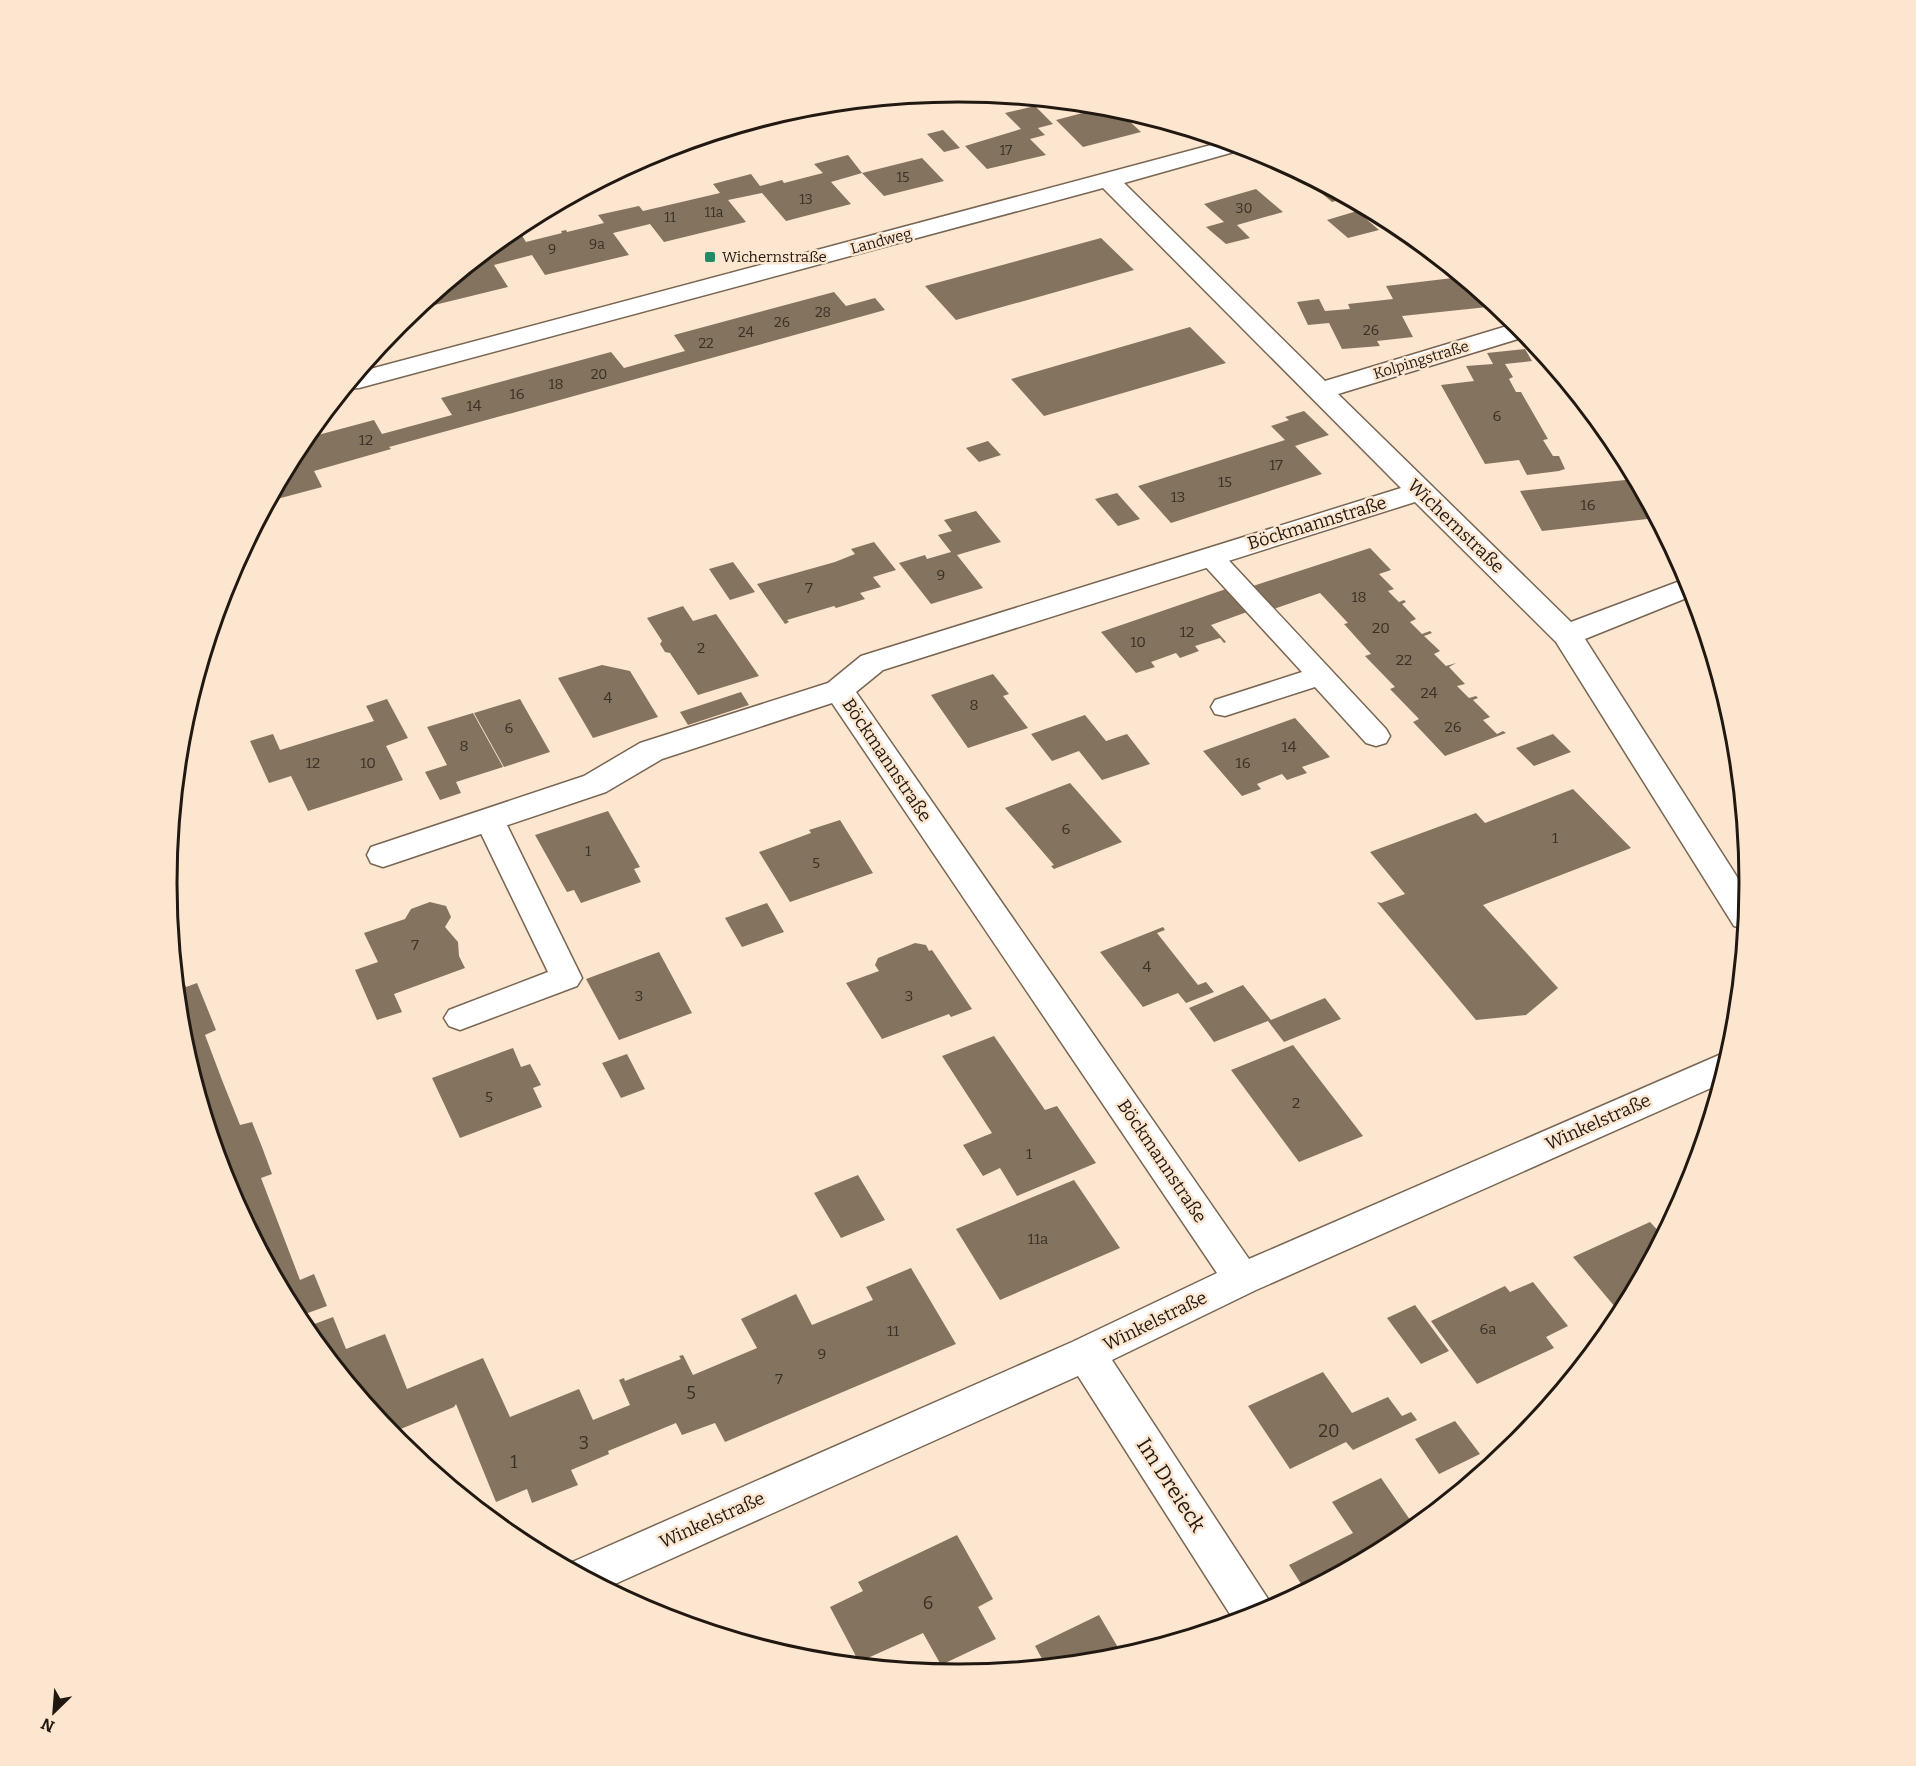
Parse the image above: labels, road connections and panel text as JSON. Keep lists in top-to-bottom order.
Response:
{
  "streets": {
    "street": [
      "Landweg",
      "Kolpingstraße",
      "Böckmannstraße",
      "Wichernstraße",
      "Winkelstraße",
      "Im Dreieck"
    ]
  },
  "crossings": [
    ["Landweg", "Wichernstraße"],
    ["Kolpingstraße", "Wichernstraße"],
    ["Böckmannstraße", "Wichernstraße"],
    ["Böckmannstraße", "Winkelstraße"],
    ["Winkelstraße", "Im Dreieck"]
  ],
  "places": {
    "transit": ["Wichernstraße"]
  },
  "house_numbers": [
    "17",
    "15",
    "13",
    "30",
    "11a",
    "11",
    "9a",
    "9",
    "28",
    "26",
    "26",
    "24",
    "22",
    "20",
    "18",
    "16",
    "14",
    "6",
    "12",
    "17",
    "15",
    "13",
    "16",
    "9",
    "7",
    "18",
    "20",
    "12",
    "10",
    "2",
    "22",
    "24",
    "4",
    "8",
    "26",
    "6",
    "8",
    "14",
    "12",
    "10",
    "16",
    "6",
    "1",
    "1",
    "5",
    "7",
    "4",
    "3",
    "3",
    "5",
    "2",
    "1",
    "11a",
    "6a",
    "11",
    "9",
    "7",
    "5",
    "20",
    "3",
    "1",
    "6"
  ],
  "north": "bottom left"
}
